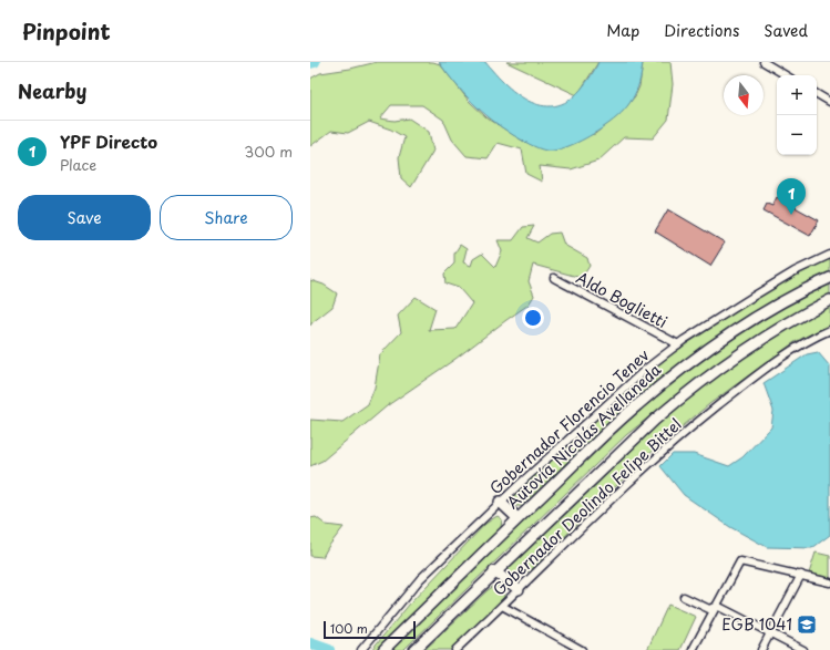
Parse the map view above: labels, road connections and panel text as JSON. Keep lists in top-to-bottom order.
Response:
{
  "streets": {
    "highway": ["Autovía Nicolás Avellaneda"],
    "street": ["Aldo Boglietti", "Gobernador Florencio Tenev", "Gobernador Deolindo Felipe Bittel"]
  },
  "crossings": [
    ["Aldo Boglietti", "Gobernador Florencio Tenev"]
  ],
  "places": {
    "school or university": ["EGB 1041"]
  },
  "scale_bar": "100 m",
  "north": "bottom",
  "page": {
    "header": "Pinpoint",
    "nav": ["Map", "Directions", "Saved"],
    "heading": "Nearby",
    "map_buttons": ["+", "−"],
    "list": [
      {
        "mark": "1",
        "name": "YPF Directo",
        "note": "Place",
        "value": "300 m"
      }
    ],
    "pins": "1",
    "buttons": ["Save", "Share"],
    "scale": "100 m"
  }
}
